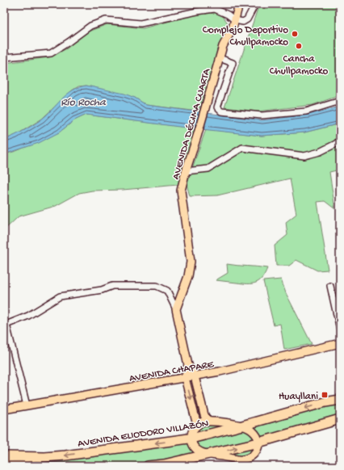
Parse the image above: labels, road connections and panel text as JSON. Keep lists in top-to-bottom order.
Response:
{
  "streets": {
    "highway": ["AVENIDA ELIODORO VILLAZÓN"],
    "main road": ["AVENIDA DÉCIMA CUARTA", "AVENIDA CHAPARE"]
  },
  "water": ["Río Rocha"],
  "places": {
    "other": ["Complejo Deportivo Chullpamocko", "Cancha Chullpamocko"],
    "transit": ["Huayllani"]
  }
}
